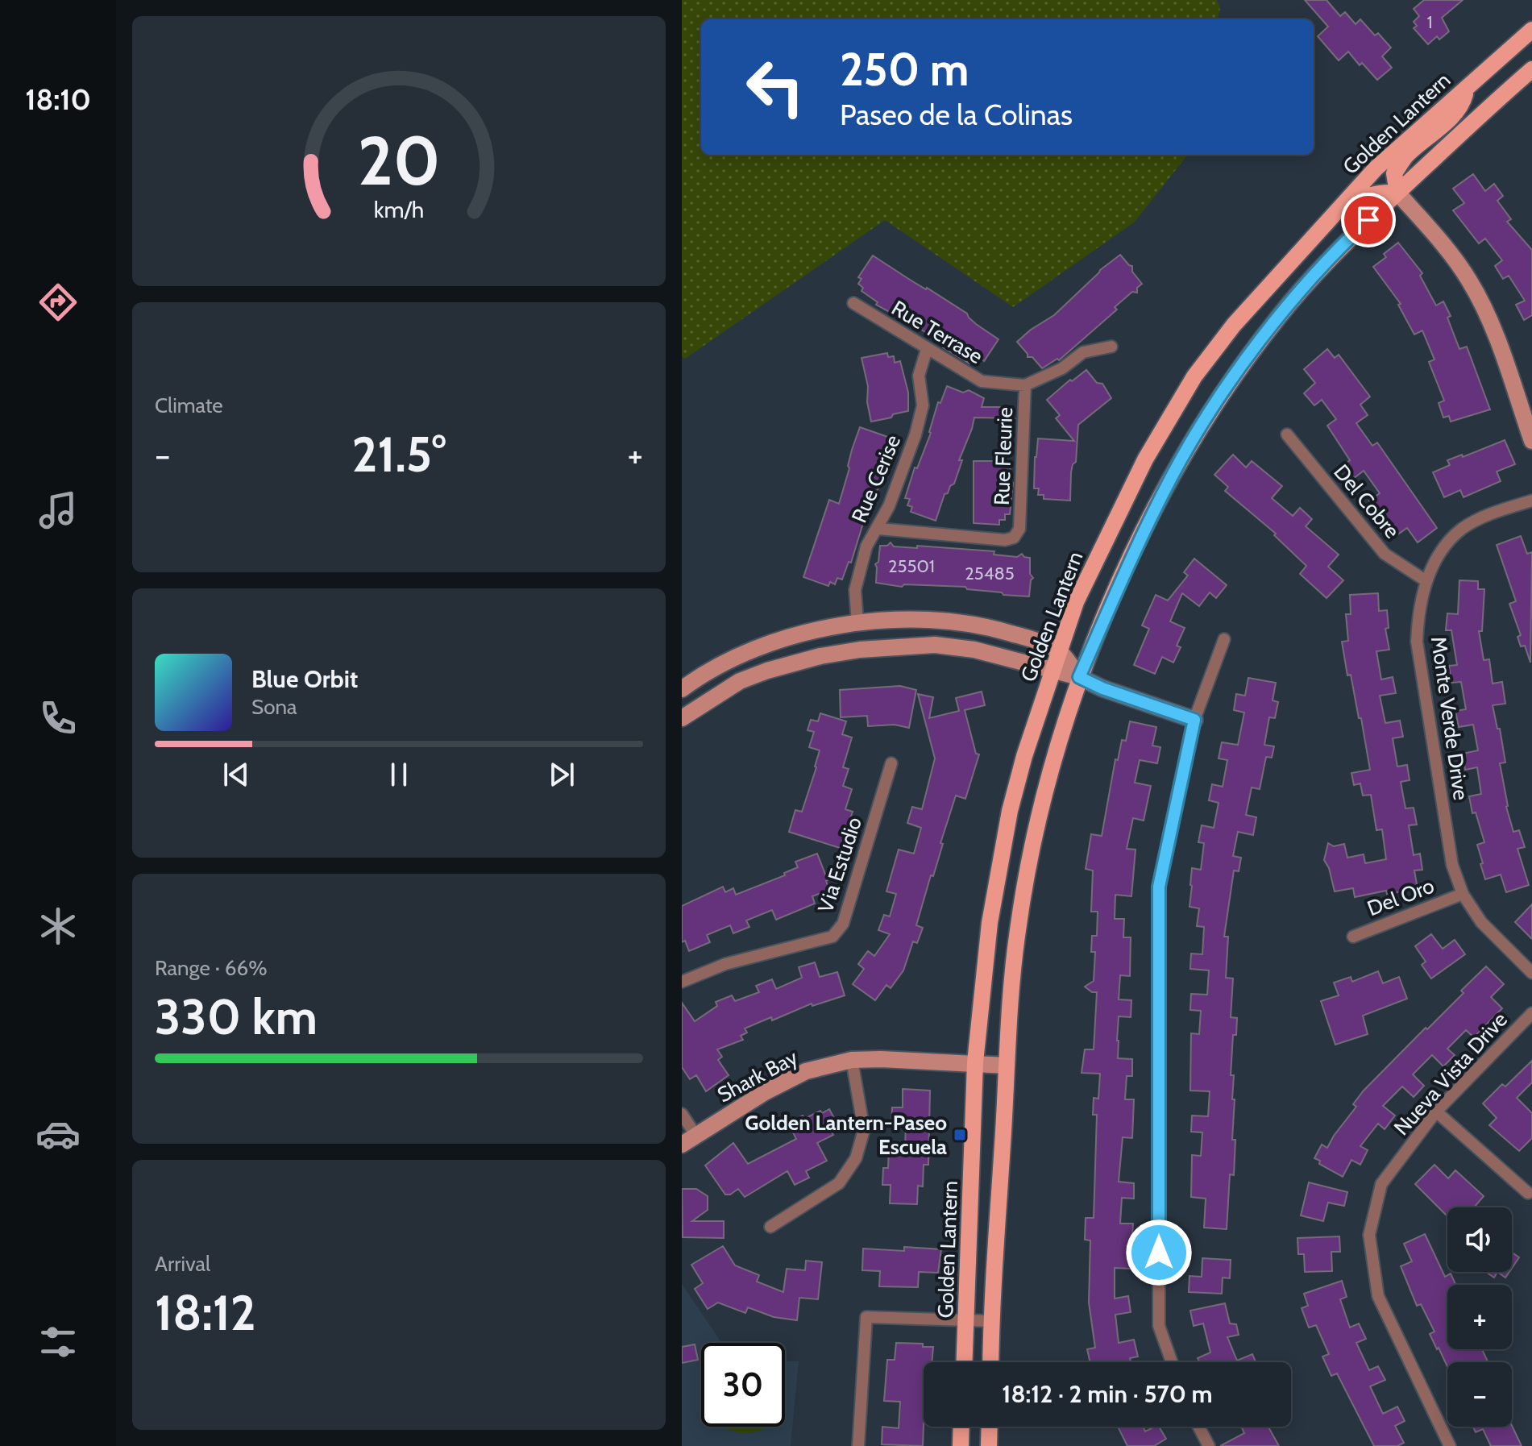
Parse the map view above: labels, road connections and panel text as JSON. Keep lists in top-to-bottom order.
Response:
{
  "streets": {
    "main road": ["Golden Lantern", "Shark Bay"],
    "street": [
      "Rue Terrase",
      "Rue Fleurie",
      "Rue Cerise",
      "Del Cobre",
      "Monte Verde Drive",
      "Via Estudio",
      "Del Oro",
      "Nueva Vista Drive"
    ]
  },
  "crossings": [
    ["Golden Lantern", "Shark Bay"],
    ["Rue Terrase", "Rue Fleurie"],
    ["Rue Terrase", "Rue Cerise"],
    ["Rue Fleurie", "Rue Cerise"],
    ["Del Cobre", "Monte Verde Drive"],
    ["Monte Verde Drive", "Del Oro"]
  ],
  "places": {
    "transit": ["Golden Lantern-Paseo Escuela"]
  },
  "house_numbers": ["1", "25501", "25485"],
  "page": {
    "tabs": "18:10",
    "turn": ["250 m", "Paseo de la Colinas"],
    "tile": [
      "Climate",
      ["Range · 66%", "330 km"],
      ["Arrival", "18:12"]
    ],
    "heat": ["−", "21.5°", "+"],
    "song": ["Blue Orbit", "Sona"],
    "map_buttons": ["+", "−"],
    "limit": "30",
    "trip": "18:12 · 2 min · 570 m",
    "gauge": ["20", "km/h"]
  }
}
